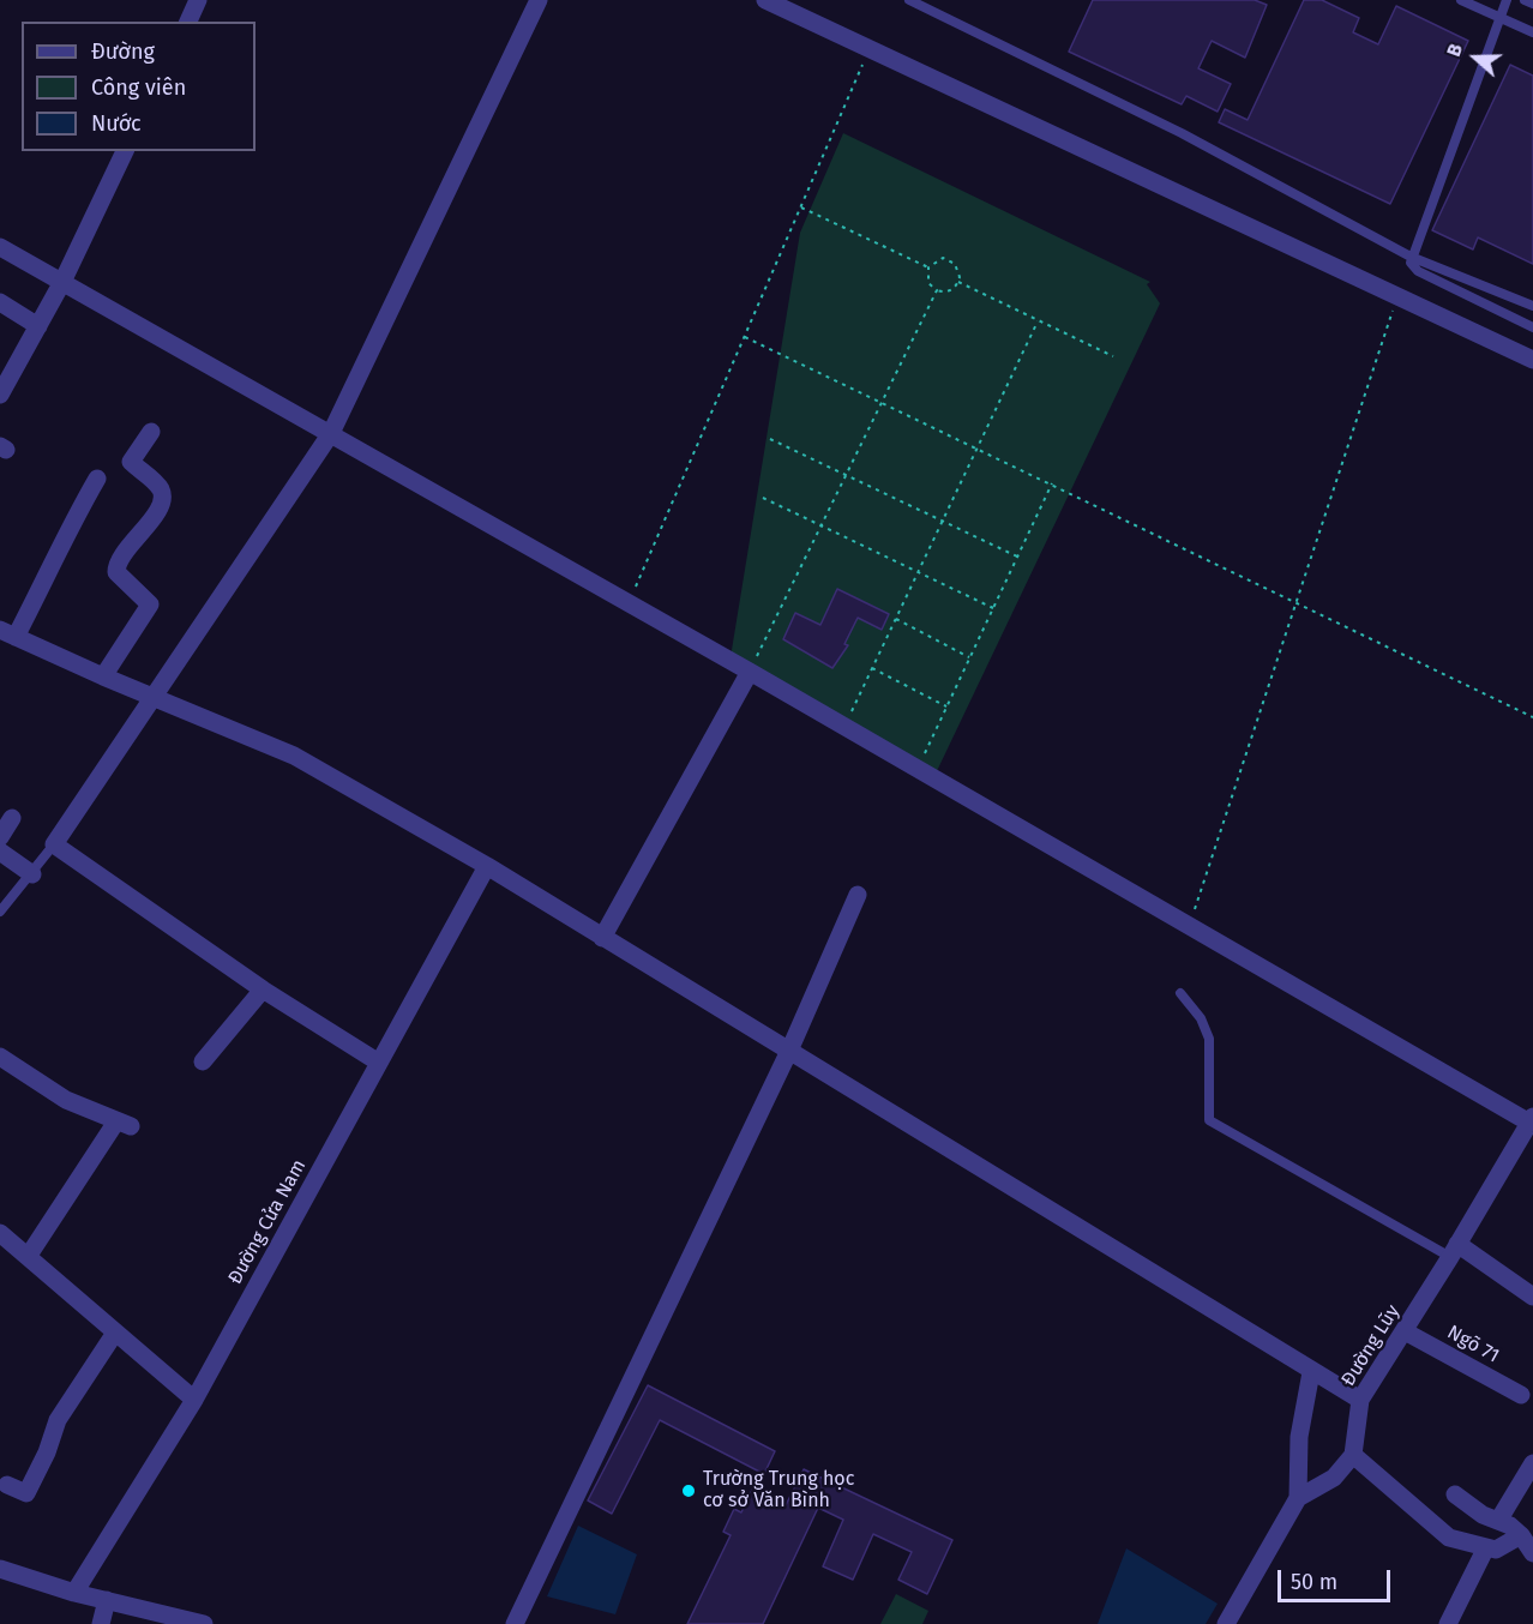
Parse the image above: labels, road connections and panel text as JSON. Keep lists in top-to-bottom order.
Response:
{
  "streets": {
    "street": ["Đường Cửa Nam", "Ngõ 71", "Đường Lũy"]
  },
  "crossings": [
    ["Ngõ 71", "Đường Lũy"]
  ],
  "places": ["Trường Trung học cơ sở Văn Bình"],
  "legend": ["Đường", "Công viên", "Nước"],
  "scale_bar": "50 m",
  "north": "left"
}
